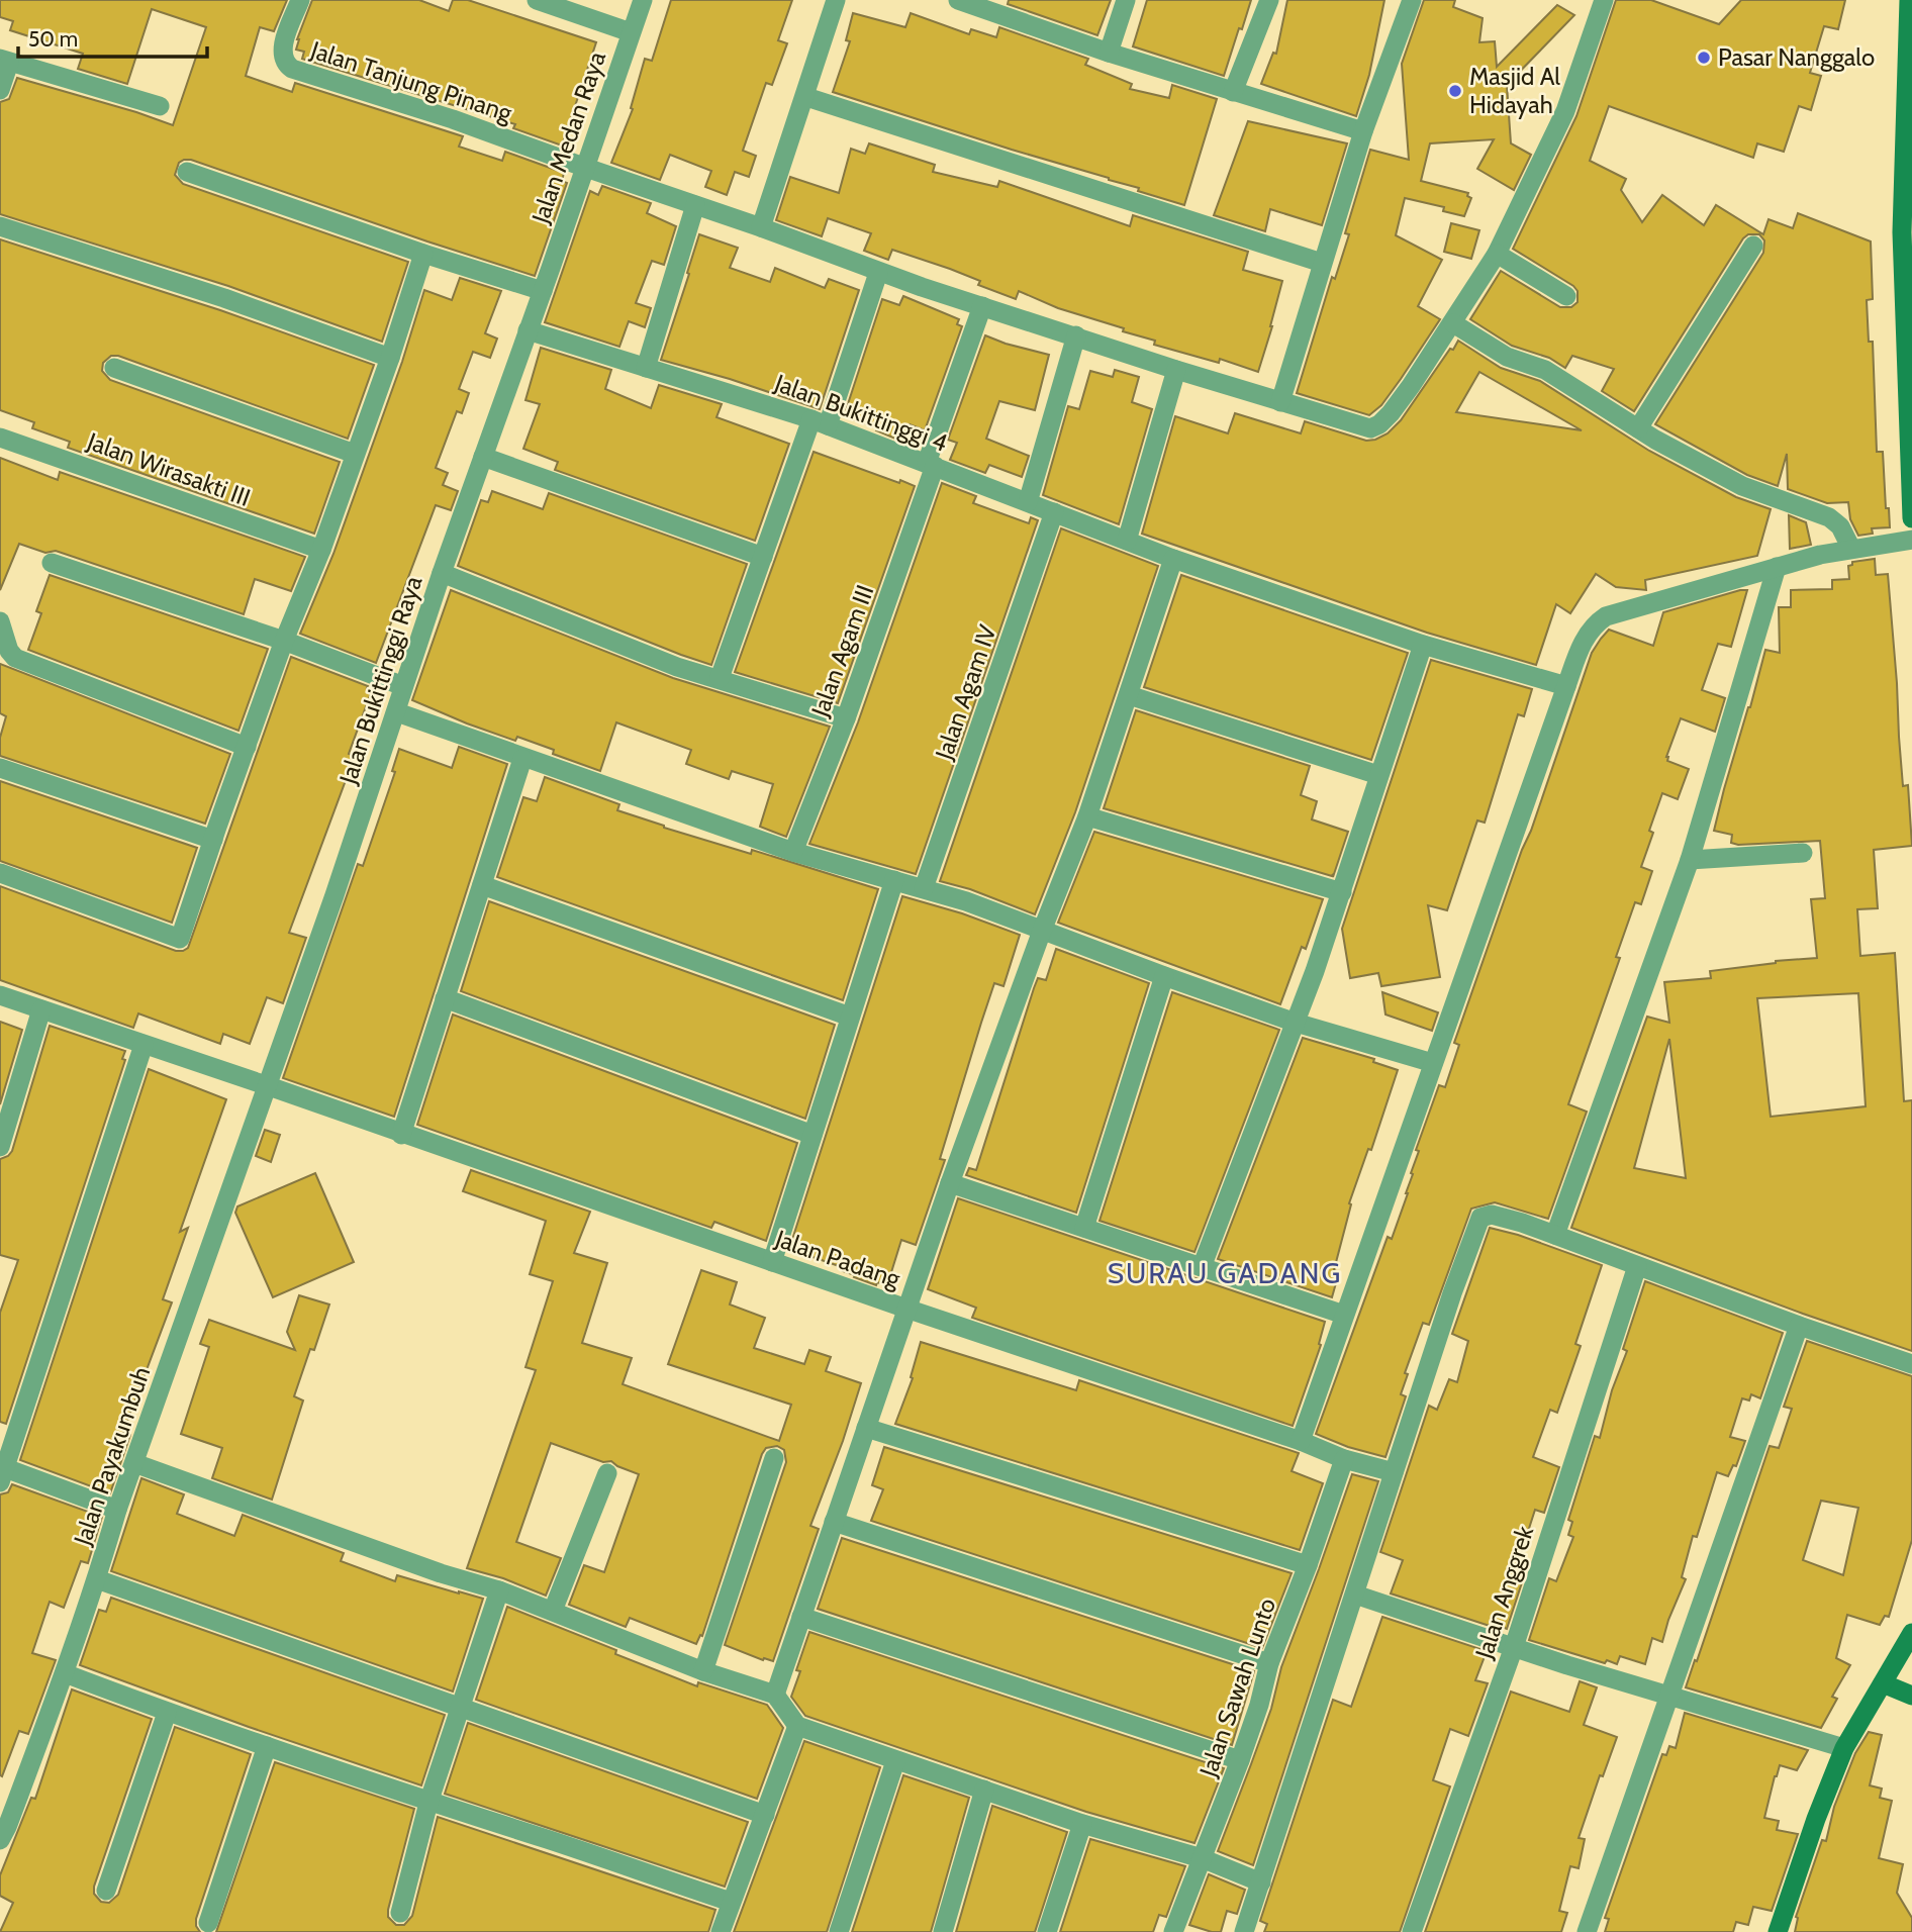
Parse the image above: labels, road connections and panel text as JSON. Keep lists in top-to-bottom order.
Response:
{
  "streets": {
    "street": [
      "Jalan Tanjung Pinang",
      "Jalan Medan Raya",
      "Jalan Bukittinggi 4",
      "Jalan Wirasakti III",
      "Jalan Agam III",
      "Jalan Bukittinggi Raya",
      "Jalan Agam IV",
      "Jalan Padang",
      "Jalan Payakumbuh",
      "Jalan Anggrek",
      "Jalan Sawah Lunto"
    ]
  },
  "crossings": [
    ["Jalan Tanjung Pinang", "Jalan Medan Raya"],
    ["Jalan Tanjung Pinang", "Jalan Agam III"],
    ["Jalan Medan Raya", "Jalan Bukittinggi Raya"],
    ["Jalan Bukittinggi 4", "Jalan Agam III"],
    ["Jalan Bukittinggi 4", "Jalan Bukittinggi Raya"],
    ["Jalan Bukittinggi 4", "Jalan Agam IV"],
    ["Jalan Bukittinggi Raya", "Jalan Padang"],
    ["Jalan Bukittinggi Raya", "Jalan Payakumbuh"],
    ["Jalan Padang", "Jalan Payakumbuh"],
    ["Jalan Padang", "Jalan Sawah Lunto"]
  ],
  "districts": ["SURAU GADANG"],
  "places": ["Pasar Nanggalo", "Masjid Al Hidayah"],
  "scale_bar": "50 m"
}
